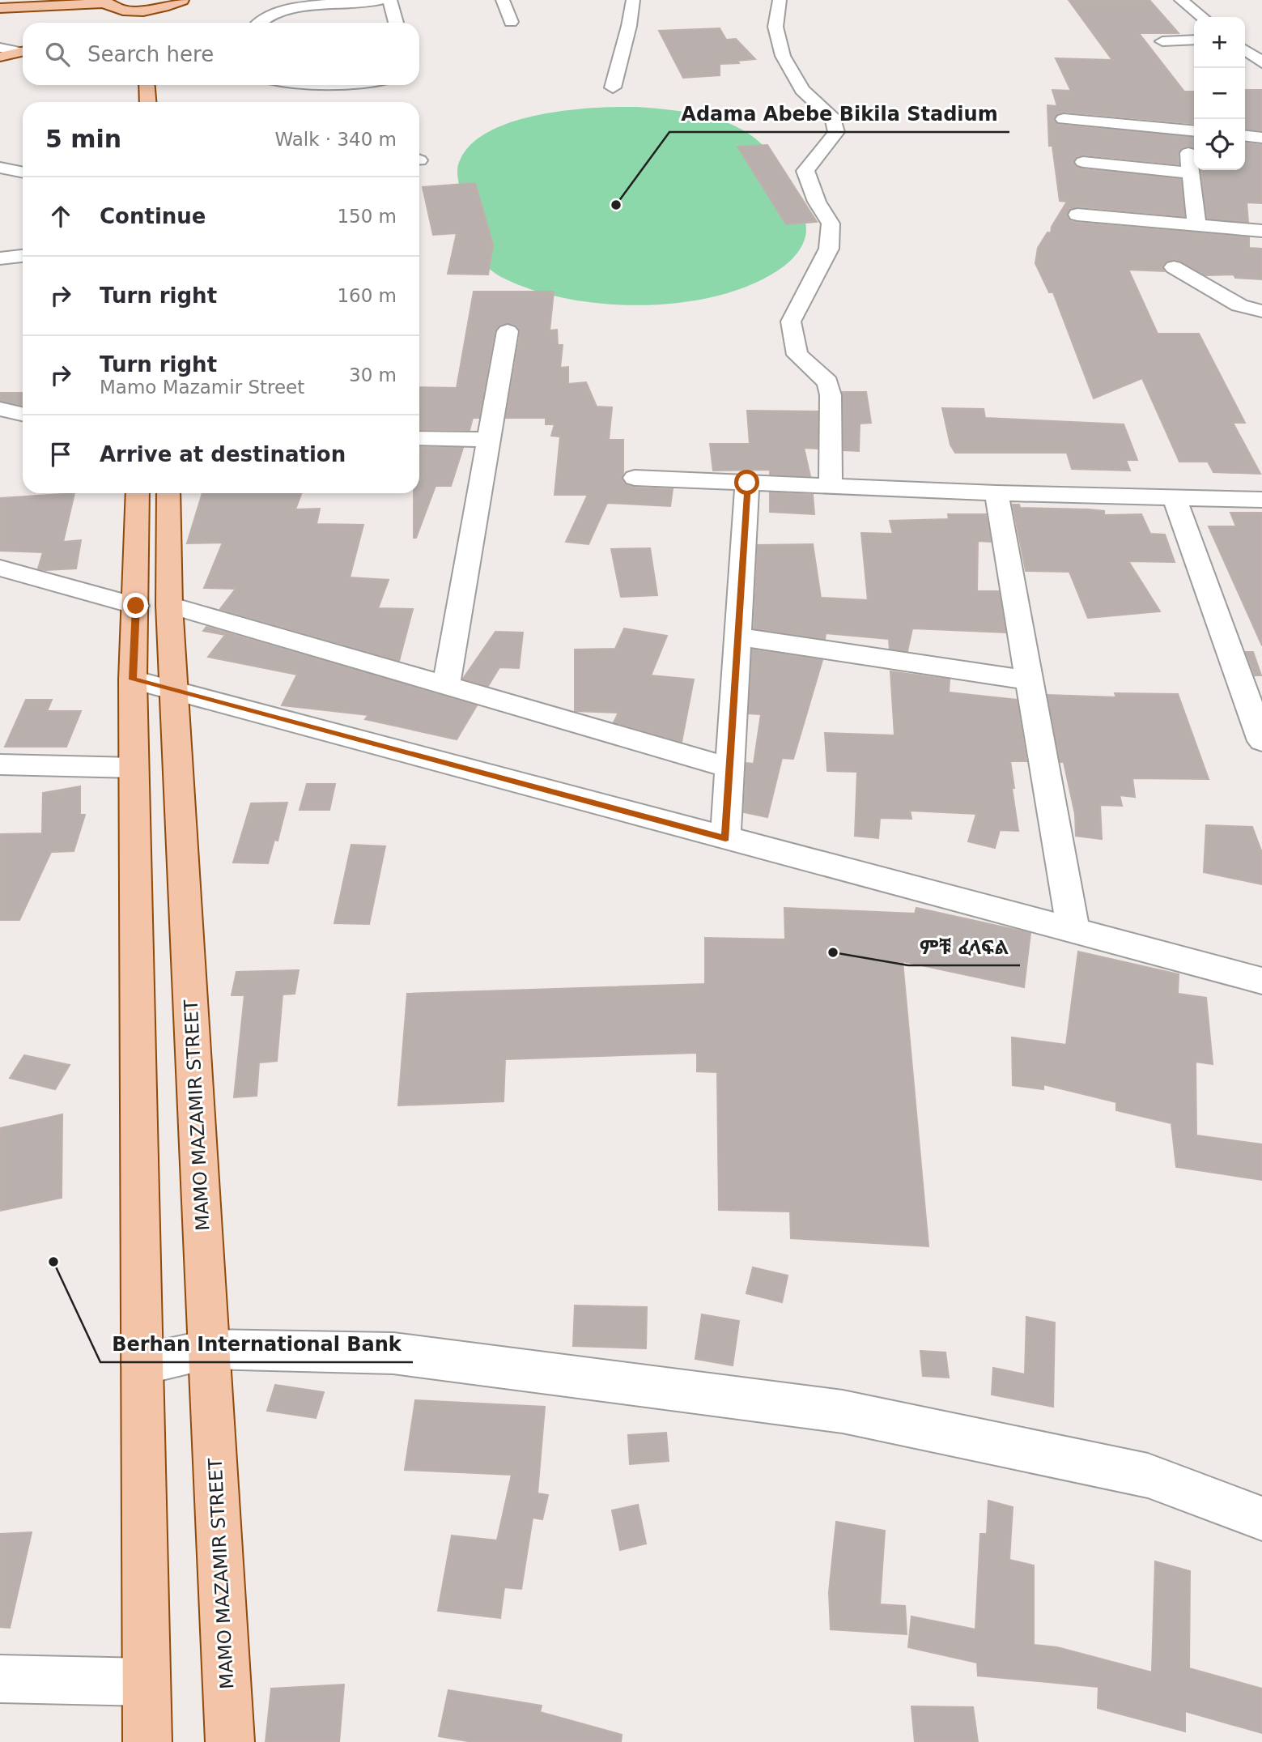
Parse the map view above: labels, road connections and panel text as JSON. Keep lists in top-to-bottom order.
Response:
{
  "streets": {
    "main road": ["MAMO MAZAMIR STREET"]
  },
  "places": ["Adama Abebe Bikila Stadium", "ምቹ ፈላፍል", "Berhan International Bank"],
  "page": {
    "map_buttons": ["+", "−"],
    "search": "Search here",
    "heading": ["5 min", "Walk · 340 m"],
    "list": [
      ["Continue", "150 m"],
      ["Turn right", "160 m"],
      ["Turn right", "Mamo Mazamir Street", "30 m"],
      "Arrive at destination"
    ]
  }
}
